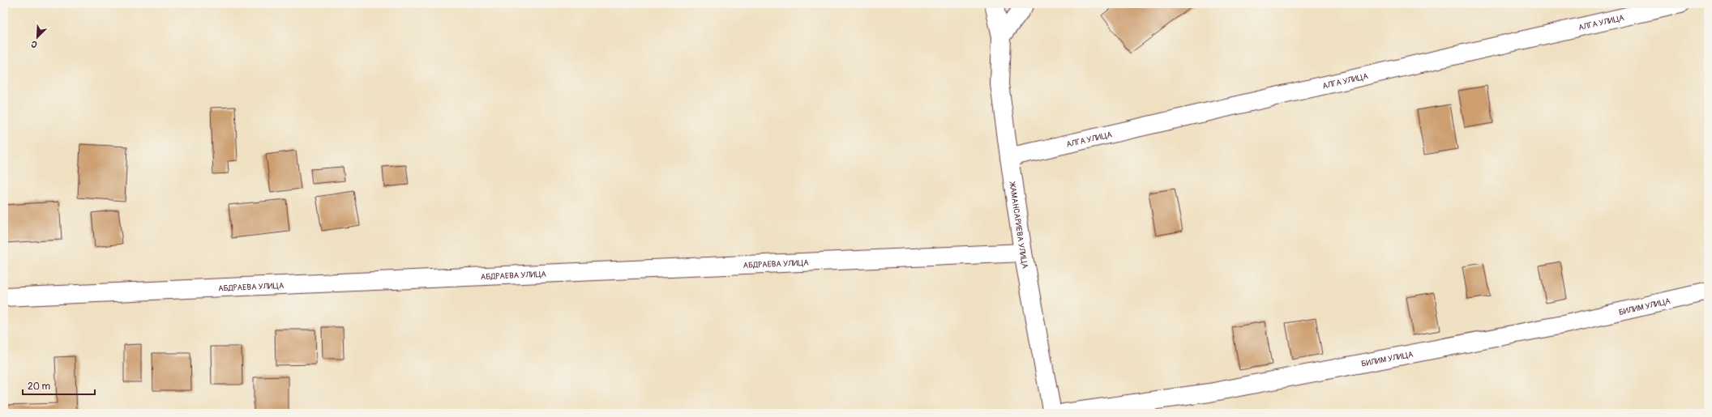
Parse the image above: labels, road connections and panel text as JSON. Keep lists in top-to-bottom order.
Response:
{
  "streets": {
    "street": [
      "АЛГА УЛИЦА",
      "ЖАМАНСАРИЕВА УЛИЦА",
      "АБДРАЕВА УЛИЦА",
      "БИЛИМ УЛИЦА"
    ]
  },
  "crossings": [
    ["АЛГА УЛИЦА", "ЖАМАНСАРИЕВА УЛИЦА"],
    ["ЖАМАНСАРИЕВА УЛИЦА", "АБДРАЕВА УЛИЦА"]
  ],
  "scale_bar": "20 m",
  "north": "bottom left"
}
